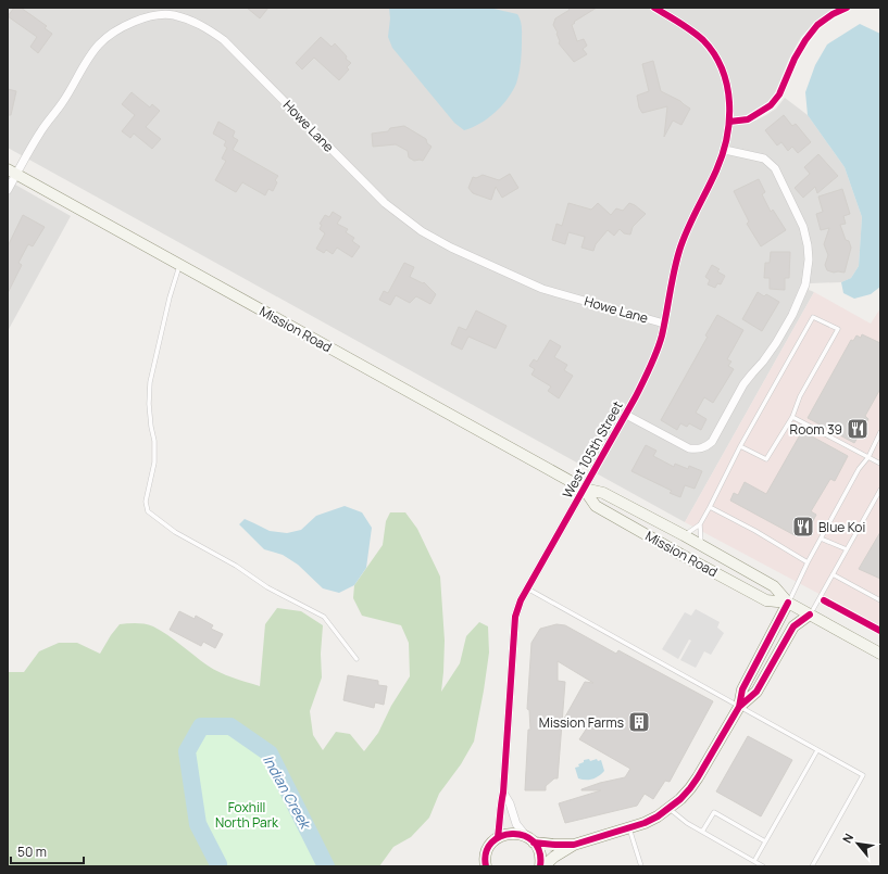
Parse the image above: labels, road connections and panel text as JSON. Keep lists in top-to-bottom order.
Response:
{
  "streets": {
    "main road": ["Mission Road"],
    "street": ["Howe Lane", "West 105th Street"]
  },
  "crossings": [
    ["Howe Lane", "Mission Road"],
    ["Howe Lane", "West 105th Street"],
    ["Mission Road", "West 105th Street"]
  ],
  "water": ["Indian Creek"],
  "parks": ["Foxhill North Park"],
  "places": {
    "restaurant": ["Room 39", "Blue Koi"],
    "building": ["Mission Farms"]
  },
  "scale_bar": "50 m",
  "north": "top left"
}
